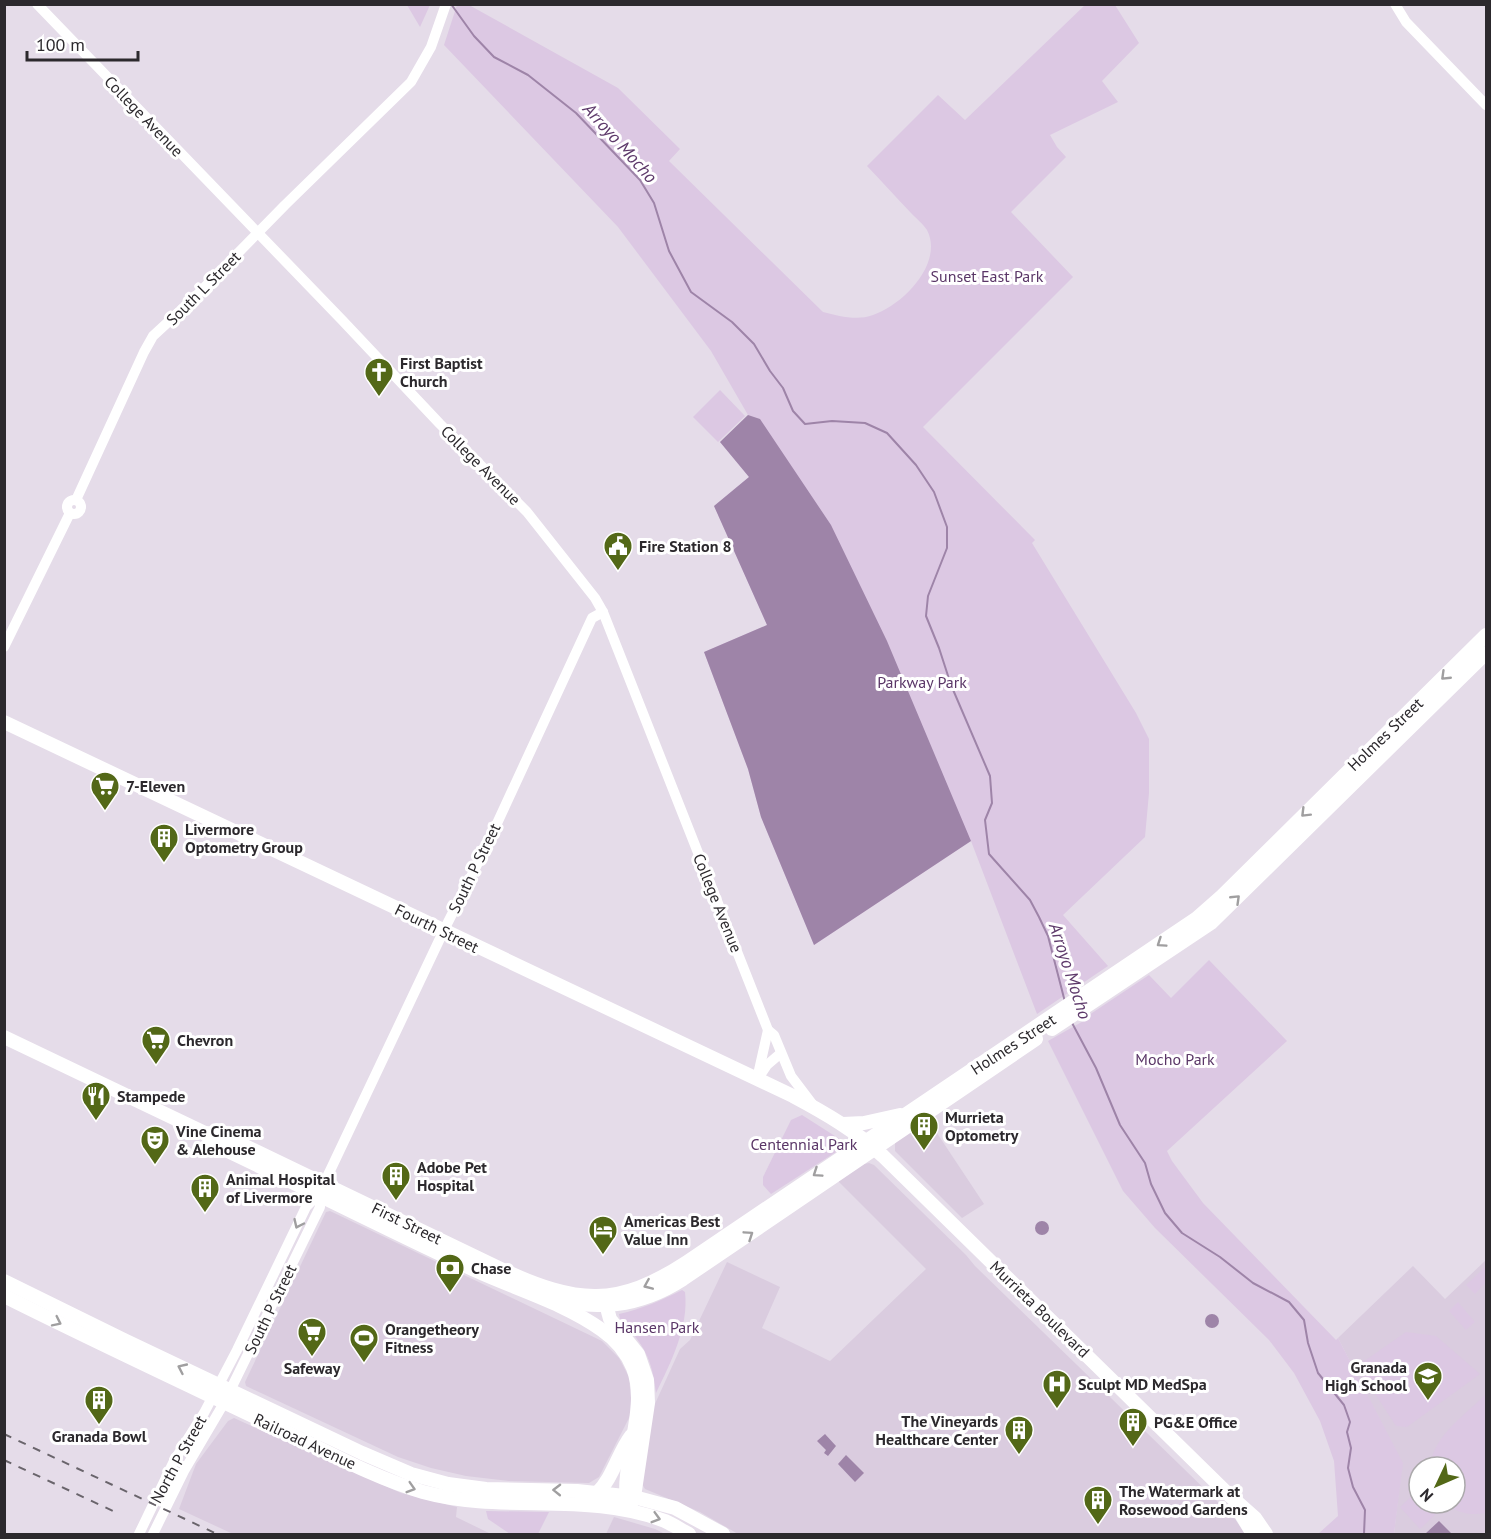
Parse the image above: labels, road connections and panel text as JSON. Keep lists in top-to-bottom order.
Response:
{
  "streets": {
    "main road": [
      "Holmes Street",
      "Fourth Street",
      "First Street",
      "Murrieta Boulevard",
      "Railroad Avenue"
    ],
    "street": [
      "College Avenue",
      "South L Street",
      "South P Street",
      "North P Street"
    ]
  },
  "crossings": [
    ["College Avenue", "South L Street"],
    ["College Avenue", "South P Street"],
    ["College Avenue", "Fourth Street"],
    ["Holmes Street", "Fourth Street"],
    ["Holmes Street", "First Street"],
    ["Holmes Street", "Murrieta Boulevard"],
    ["South P Street", "Fourth Street"],
    ["South P Street", "First Street"],
    ["South P Street", "Railroad Avenue"],
    ["South P Street", "North P Street"],
    ["Fourth Street", "Murrieta Boulevard"],
    ["Railroad Avenue", "North P Street"]
  ],
  "water": ["Arroyo Mocho"],
  "parks": [
    "Sunset East Park",
    "Parkway Park",
    "Mocho Park",
    "Centennial Park",
    "Hansen Park"
  ],
  "places": {
    "church": ["First Baptist Church"],
    "public building": ["Fire Station 8"],
    "supermarket": ["7-Eleven", "Chevron", "Safeway"],
    "building": [
      "Livermore Optometry Group",
      "Murrieta Optometry",
      "Adobe Pet Hospital",
      "Animal Hospital of Livermore",
      "Granada Bowl",
      "PG&E Office",
      "The Vineyards Healthcare Center",
      "The Watermark at Rosewood Gardens"
    ],
    "restaurant": ["Stampede"],
    "theatre": ["Vine Cinema & Alehouse"],
    "hotel": ["Americas Best Value Inn"],
    "bank": ["Chase"],
    "sports": ["Orangetheory Fitness"],
    "school or university": ["Granada High School"],
    "hospital": ["Sculpt MD MedSpa"]
  },
  "scale_bar": "100 m",
  "north": "bottom left"
}
